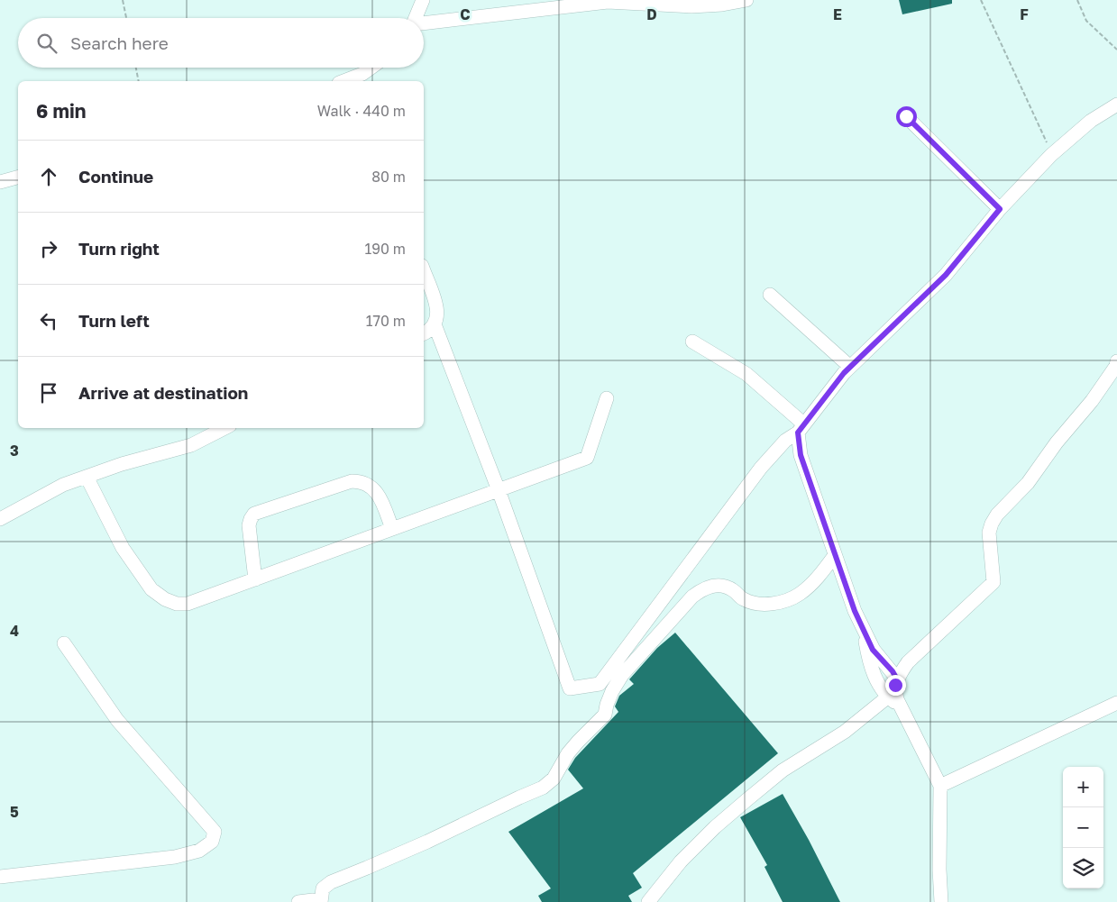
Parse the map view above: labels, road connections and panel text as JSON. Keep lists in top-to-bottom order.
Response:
{
  "page": {
    "search": "Search here",
    "heading": ["6 min", "Walk · 440 m"],
    "list": [
      ["Continue", "80 m"],
      ["Turn right", "190 m"],
      ["Turn left", "170 m"],
      "Arrive at destination"
    ],
    "map_buttons": ["+", "−"]
  },
  "grid": {
    "columns": [
      "C",
      "D",
      "E",
      "F"
    ],
    "rows": ["3", "4", "5"]
  }
}
